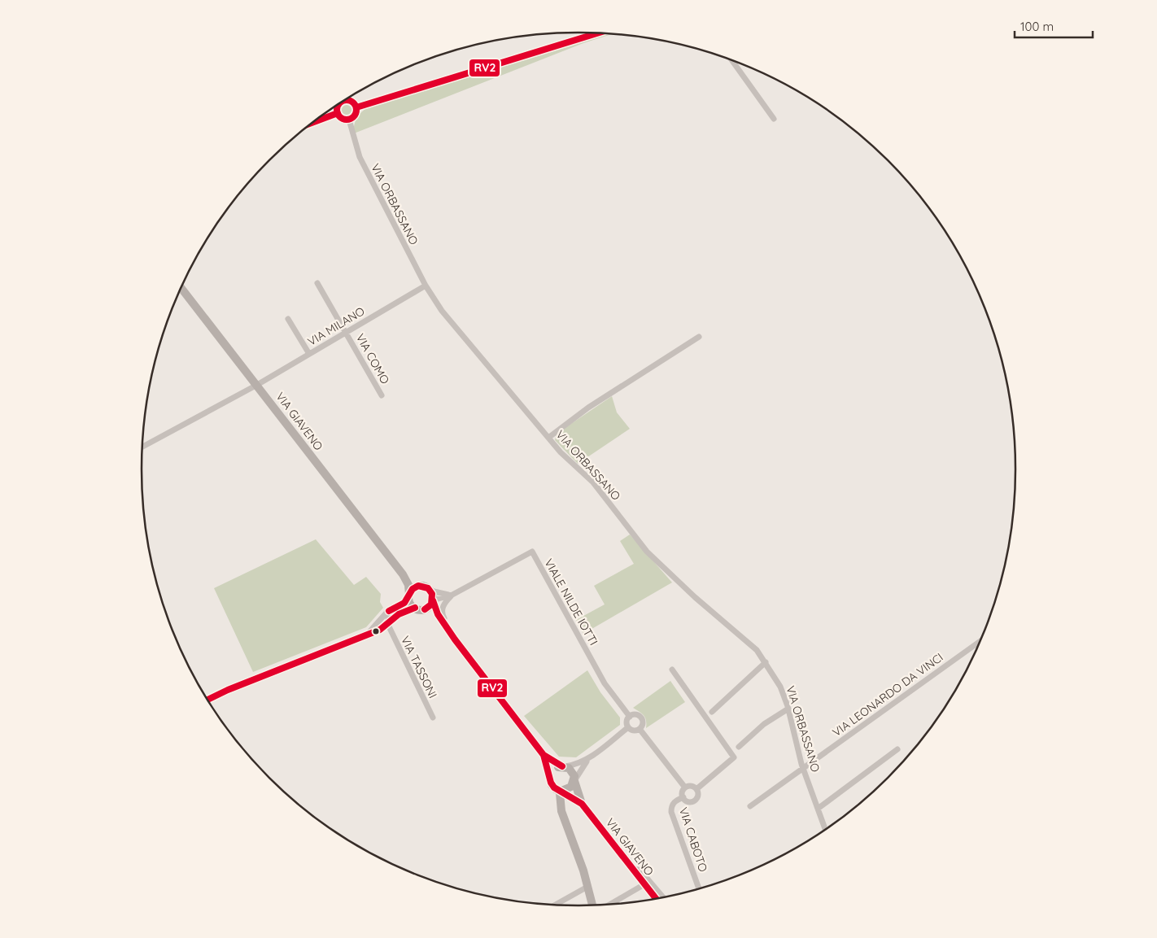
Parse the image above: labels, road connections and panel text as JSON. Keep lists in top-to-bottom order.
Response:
{
  "streets": {
    "main road": ["VIA GIAVENO"],
    "street": [
      "VIA ORBASSANO",
      "VIA MILANO",
      "VIA COMO",
      "VIALE NILDE IOTTI",
      "VIA TASSONI",
      "VIA LEONARDO DA VINCI",
      "VIA CABOTO"
    ]
  },
  "crossings": [
    ["VIA ORBASSANO", "VIA MILANO"],
    ["VIA ORBASSANO", "VIA LEONARDO DA VINCI"],
    ["VIA MILANO", "VIA COMO"],
    ["VIA MILANO", "VIA GIAVENO"],
    ["VIA GIAVENO", "VIALE NILDE IOTTI"],
    ["VIALE NILDE IOTTI", "VIA CABOTO"]
  ],
  "lines": ["transit line RV2"],
  "scale_bar": "100 m"
}
